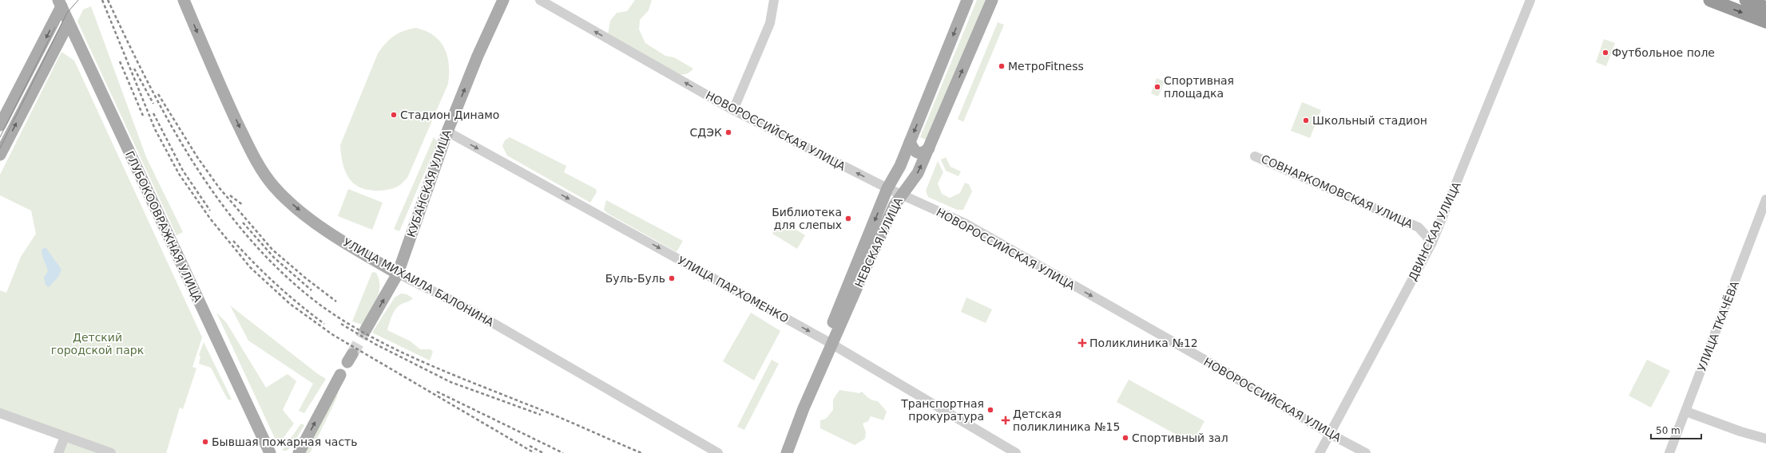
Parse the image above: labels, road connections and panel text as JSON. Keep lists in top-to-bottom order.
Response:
{
  "streets": {
    "main road": [
      "КУБАНСКАЯ УЛИЦА",
      "ГЛУБОКООВРАЖНАЯ УЛИЦА",
      "НЕВСКАЯ УЛИЦА",
      "УЛИЦА МИХАИЛА БАЛОНИНА"
    ],
    "street": [
      "НОВОРОССИЙСКАЯ УЛИЦА",
      "СОВНАРКОМОВСКАЯ УЛИЦА",
      "ДВИНСКАЯ УЛИЦА",
      "УЛИЦА ПАРХОМЕНКО",
      "УЛИЦА ТКАЧЁВА"
    ]
  },
  "crossings": [
    ["НОВОРОССИЙСКАЯ УЛИЦА", "ДВИНСКАЯ УЛИЦА"],
    ["НОВОРОССИЙСКАЯ УЛИЦА", "НЕВСКАЯ УЛИЦА"],
    ["КУБАНСКАЯ УЛИЦА", "УЛИЦА МИХАИЛА БАЛОНИНА"],
    ["КУБАНСКАЯ УЛИЦА", "УЛИЦА ПАРХОМЕНКО"],
    ["СОВНАРКОМОВСКАЯ УЛИЦА", "ДВИНСКАЯ УЛИЦА"],
    ["НЕВСКАЯ УЛИЦА", "УЛИЦА ПАРХОМЕНКО"]
  ],
  "one_way": ["КУБАНСКАЯ УЛИЦА", "УЛИЦА МИХАИЛА БАЛОНИНА", "УЛИЦА ПАРХОМЕНКО"],
  "parks": ["Детский городской парк"],
  "places": {
    "other": [
      "Футбольное поле",
      "МетроFitness",
      "Спортивная площадка",
      "Стадион Динамо",
      "Школьный стадион",
      "СДЭК",
      "Библиотека для слепых",
      "Буль-Буль",
      "Транспортная прокуратура",
      "Спортивный зал",
      "Бывшая пожарная часть"
    ],
    "health": ["Поликлиника №12", "Детская поликлиника №15"]
  },
  "scale_bar": "50 m"
}
